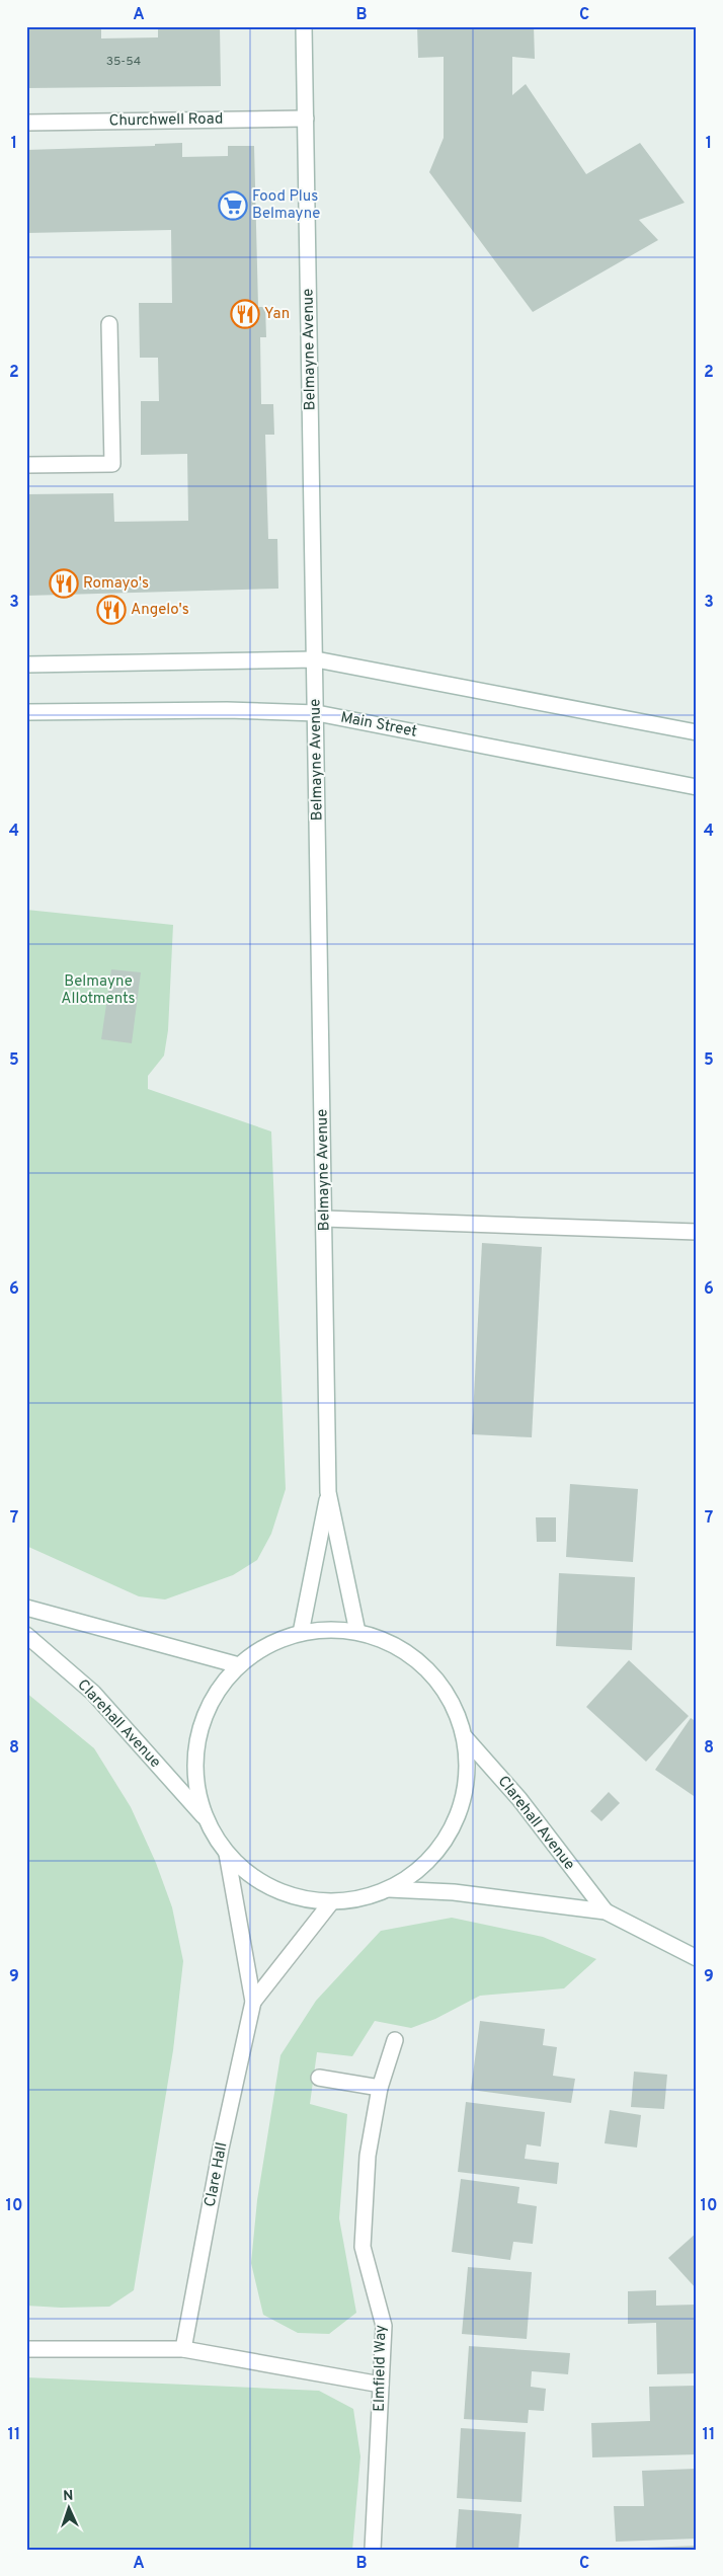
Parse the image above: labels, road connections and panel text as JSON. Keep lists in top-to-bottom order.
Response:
{
  "streets": {
    "street": [
      "Churchwell Road",
      "Belmayne Avenue",
      "Main Street",
      "Clarehall Avenue",
      "Clare Hall",
      "Elmfield Way"
    ]
  },
  "crossings": [
    ["Churchwell Road", "Belmayne Avenue"],
    ["Belmayne Avenue", "Main Street"]
  ],
  "parks": ["Belmayne Allotments"],
  "places": {
    "supermarket": ["Food Plus Belmayne"],
    "restaurant": ["Yan", "Romayo's", "Angelo's"]
  },
  "house_numbers": ["35-54"],
  "north": "top",
  "grid": {
    "columns": ["A", "B", "C"],
    "rows": [
      "1",
      "2",
      "3",
      "4",
      "5",
      "6",
      "7",
      "8",
      "9",
      "10",
      "11"
    ]
  }
}
